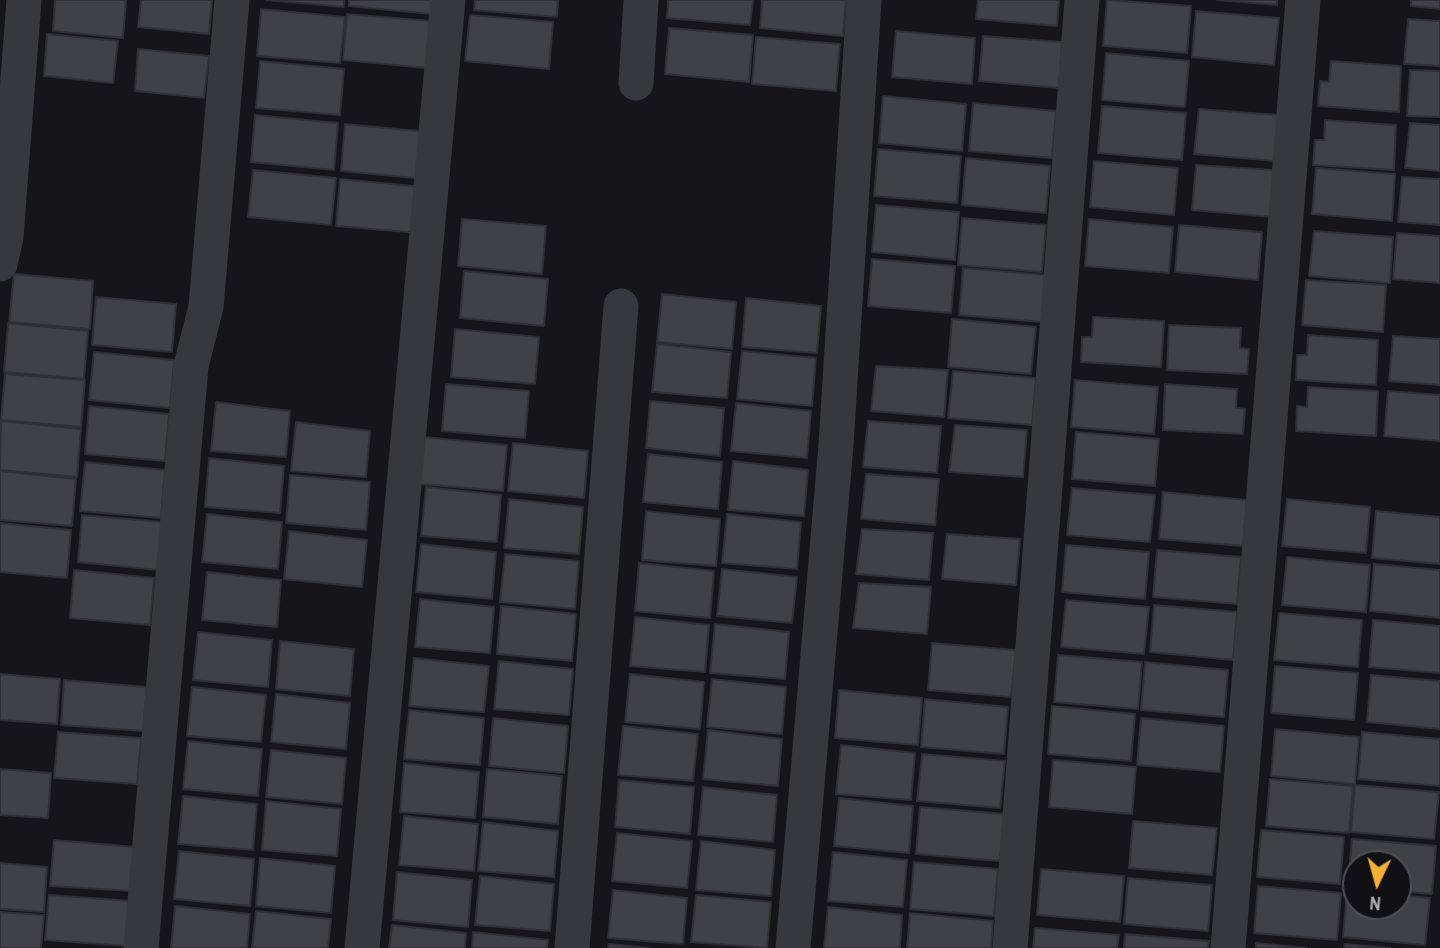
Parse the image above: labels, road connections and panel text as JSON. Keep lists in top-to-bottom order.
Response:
{
  "north": "bottom"
}
